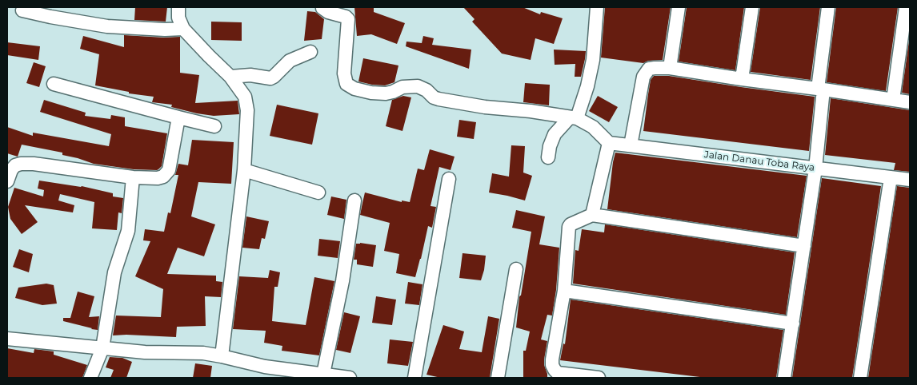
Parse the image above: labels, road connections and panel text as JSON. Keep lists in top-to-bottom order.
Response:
{
  "streets": {
    "street": ["Jalan Danau Toba Raya"]
  }
}
